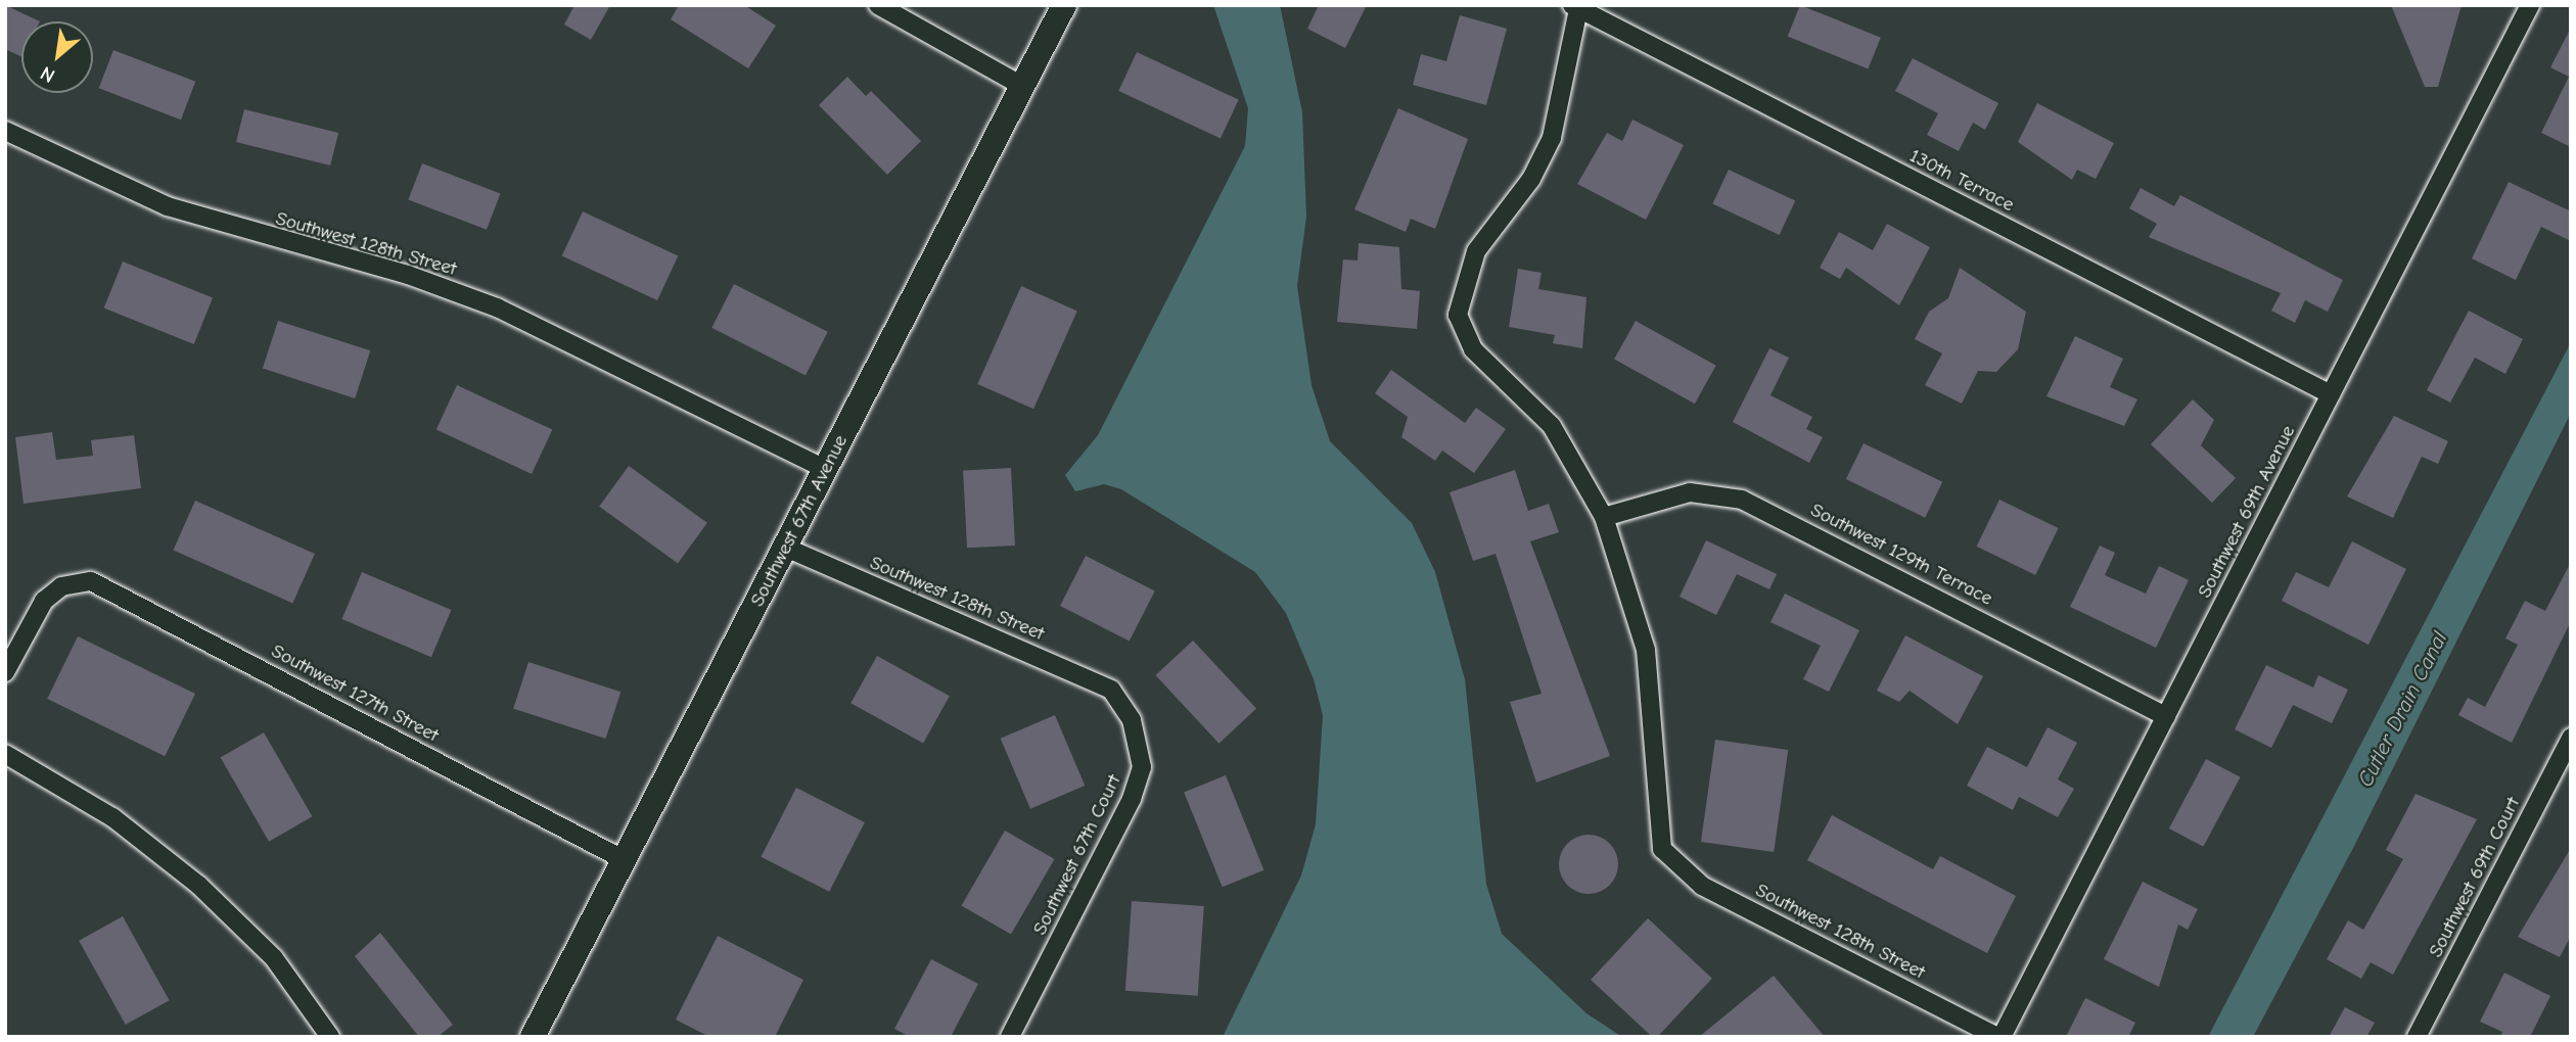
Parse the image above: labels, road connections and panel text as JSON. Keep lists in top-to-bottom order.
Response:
{
  "streets": {
    "main road": ["Southwest 67th Avenue"],
    "street": [
      "130th Terrace",
      "Southwest 128th Street",
      "Southwest 69th Avenue",
      "Southwest 129th Terrace",
      "Southwest 127th Street",
      "Southwest 67th Court",
      "Southwest 69th Court"
    ]
  },
  "crossings": [
    ["130th Terrace", "Southwest 69th Avenue"],
    ["Southwest 128th Street", "Southwest 69th Avenue"],
    ["Southwest 128th Street", "Southwest 67th Avenue"],
    ["Southwest 128th Street", "Southwest 129th Terrace"],
    ["Southwest 128th Street", "Southwest 67th Court"],
    ["Southwest 69th Avenue", "Southwest 129th Terrace"],
    ["Southwest 67th Avenue", "Southwest 127th Street"]
  ],
  "water": ["Cutler Drain Canal"],
  "north": "bottom left"
}
